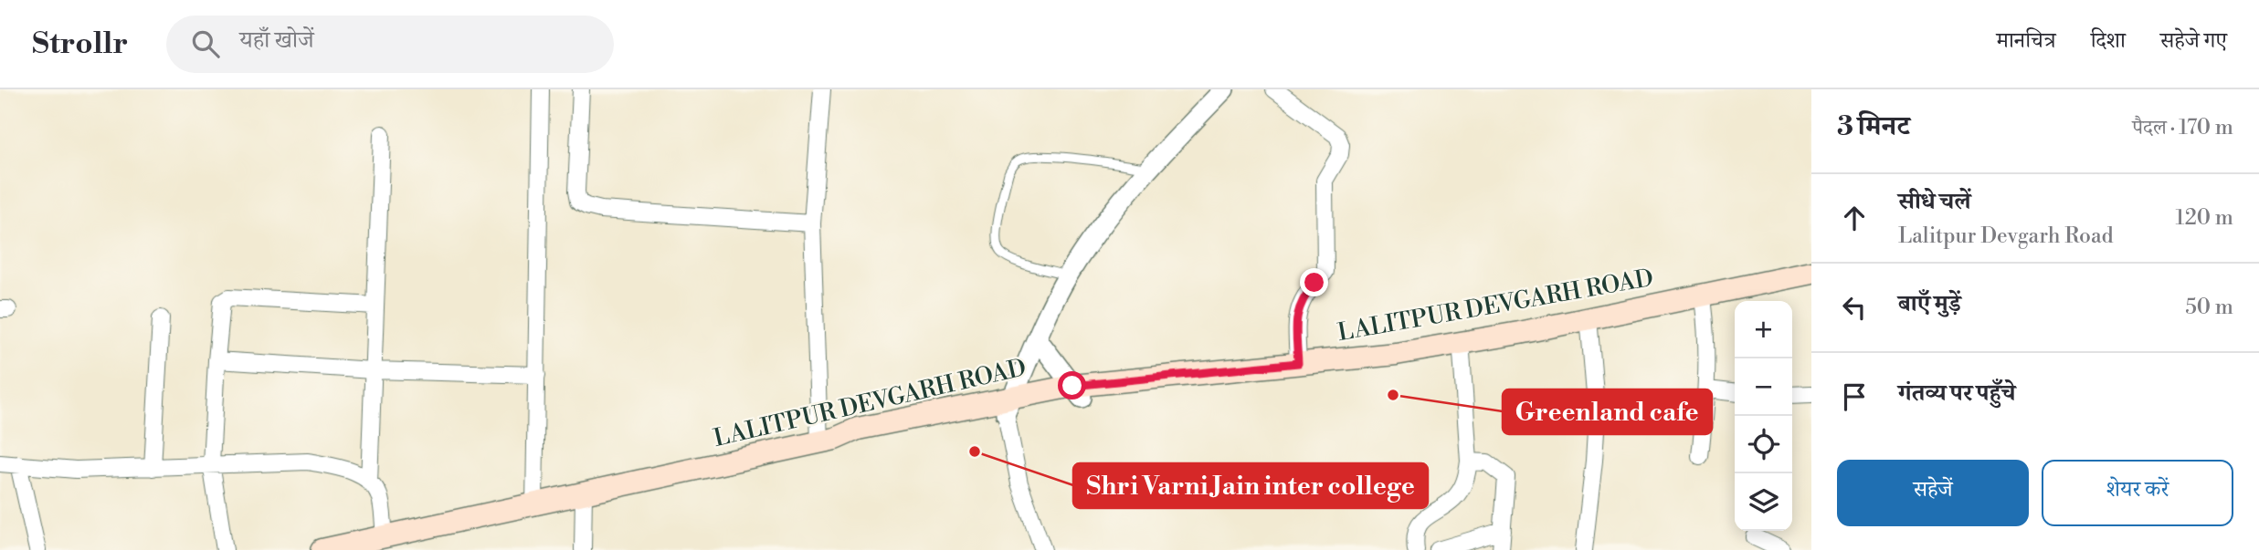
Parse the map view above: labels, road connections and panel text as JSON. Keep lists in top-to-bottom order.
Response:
{
  "streets": {
    "main road": ["LALITPUR DEVGARH ROAD"]
  },
  "places": ["Greenland cafe", "Shri Varni Jain inter college"],
  "page": {
    "header": "Strollr",
    "search": "यहाँ खोजें",
    "nav": ["मानचित्र", "दिशा", "सहेजे गए"],
    "heading": ["3 मिनट", "पैदल · 170 m"],
    "list": [
      ["सीधे चलें", "Lalitpur Devgarh Road", "120 m"],
      ["बाएँ मुड़ें", "50 m"],
      "गंतव्य पर पहुँचे"
    ],
    "map_buttons": ["+", "−"],
    "buttons": ["सहेजें", "शेयर करें"]
  }
}
